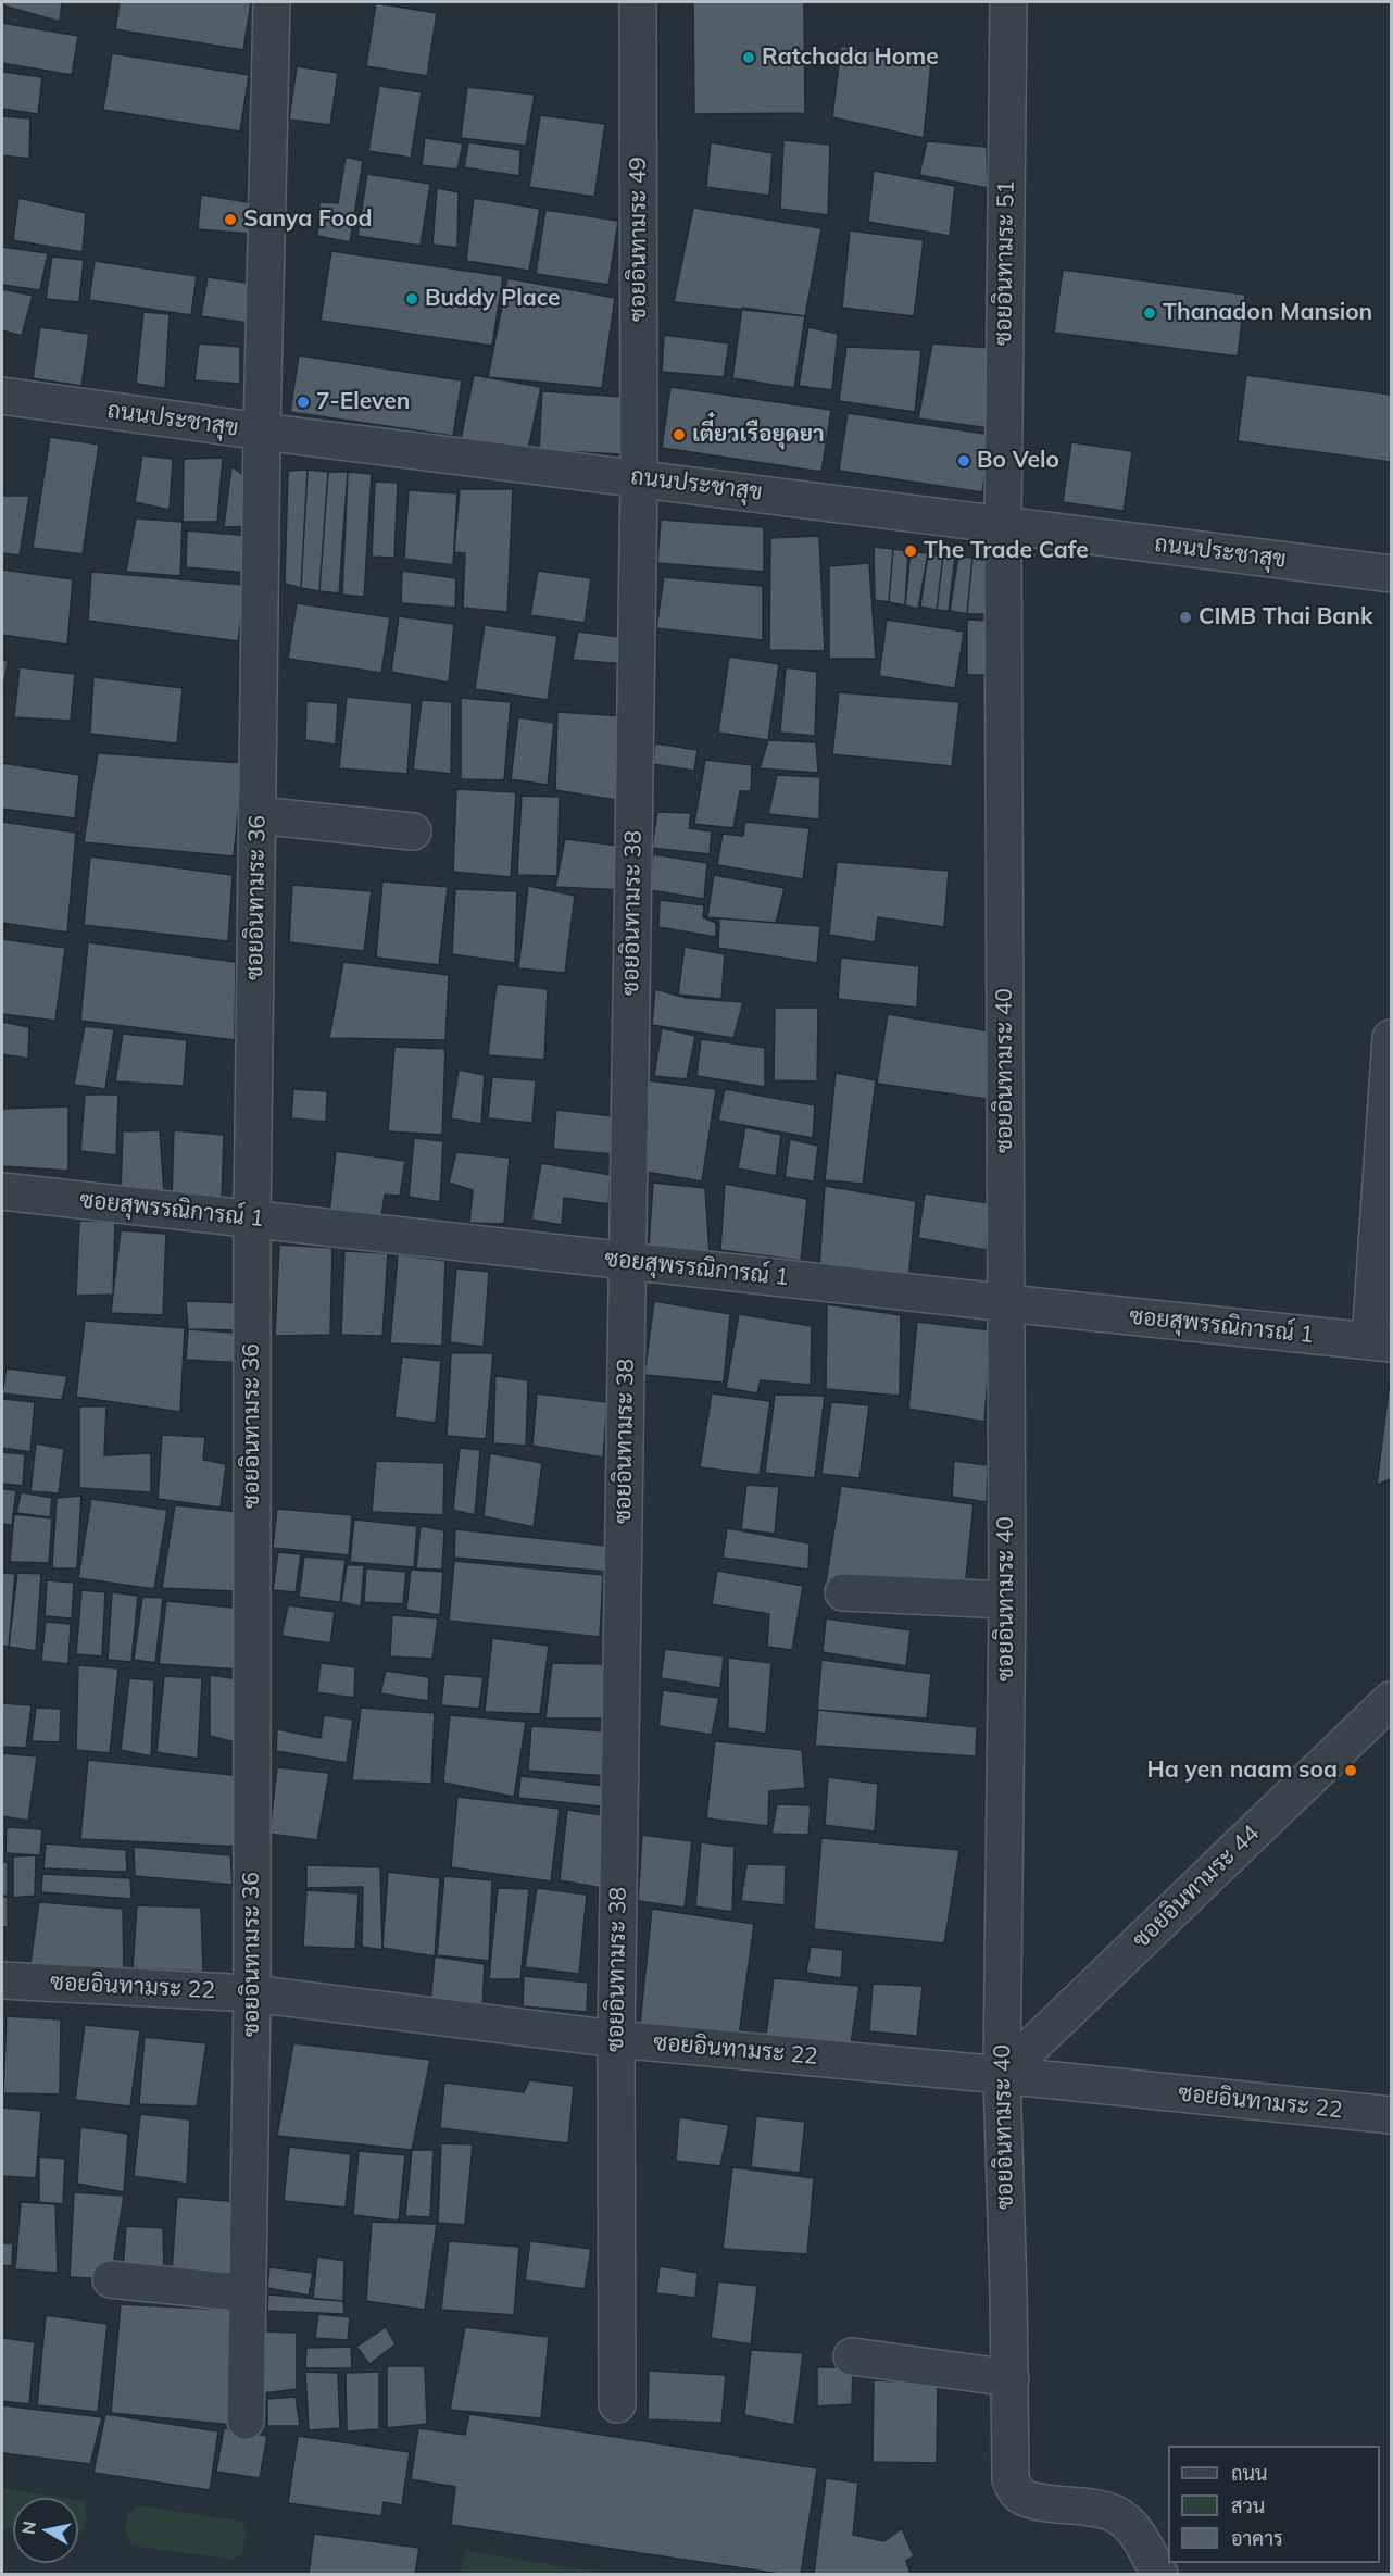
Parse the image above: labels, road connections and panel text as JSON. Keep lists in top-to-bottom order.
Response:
{
  "streets": {
    "street": [
      "ซอยอินทามระ 49",
      "ซอยอินทามระ 51",
      "ถนนประชาสุข",
      "ซอยอินทามระ 36",
      "ซอยอินทามระ 38",
      "ซอยอินทามระ 40",
      "ซอยสุพรรณิการณ์ 1",
      "ซอยอินทามระ 44",
      "ซอยอินทามระ 22"
    ]
  },
  "crossings": [
    ["ซอยอินทามระ 49", "ถนนประชาสุข"],
    ["ซอยอินทามระ 49", "ซอยอินทามระ 38"],
    ["ซอยอินทามระ 51", "ถนนประชาสุข"],
    ["ซอยอินทามระ 51", "ซอยอินทามระ 40"],
    ["ถนนประชาสุข", "ซอยอินทามระ 36"],
    ["ถนนประชาสุข", "ซอยอินทามระ 38"],
    ["ถนนประชาสุข", "ซอยอินทามระ 40"],
    ["ซอยอินทามระ 36", "ซอยสุพรรณิการณ์ 1"],
    ["ซอยอินทามระ 36", "ซอยอินทามระ 22"],
    ["ซอยอินทามระ 38", "ซอยสุพรรณิการณ์ 1"],
    ["ซอยอินทามระ 38", "ซอยอินทามระ 22"],
    ["ซอยอินทามระ 40", "ซอยสุพรรณิการณ์ 1"],
    ["ซอยอินทามระ 40", "ซอยอินทามระ 44"],
    ["ซอยอินทามระ 40", "ซอยอินทามระ 22"],
    ["ซอยอินทามระ 44", "ซอยอินทามระ 22"]
  ],
  "places": [
    "Ratchada Home",
    "Sanya Food",
    "Buddy Place",
    "Thanadon Mansion",
    "7-Eleven",
    "เตี๋ยวเรือยุดยา",
    "Bo Velo",
    "The Trade Cafe",
    "CIMB Thai Bank",
    "Ha yen naam soa"
  ],
  "legend": ["ถนน", "สวน", "อาคาร"],
  "north": "left"
}
